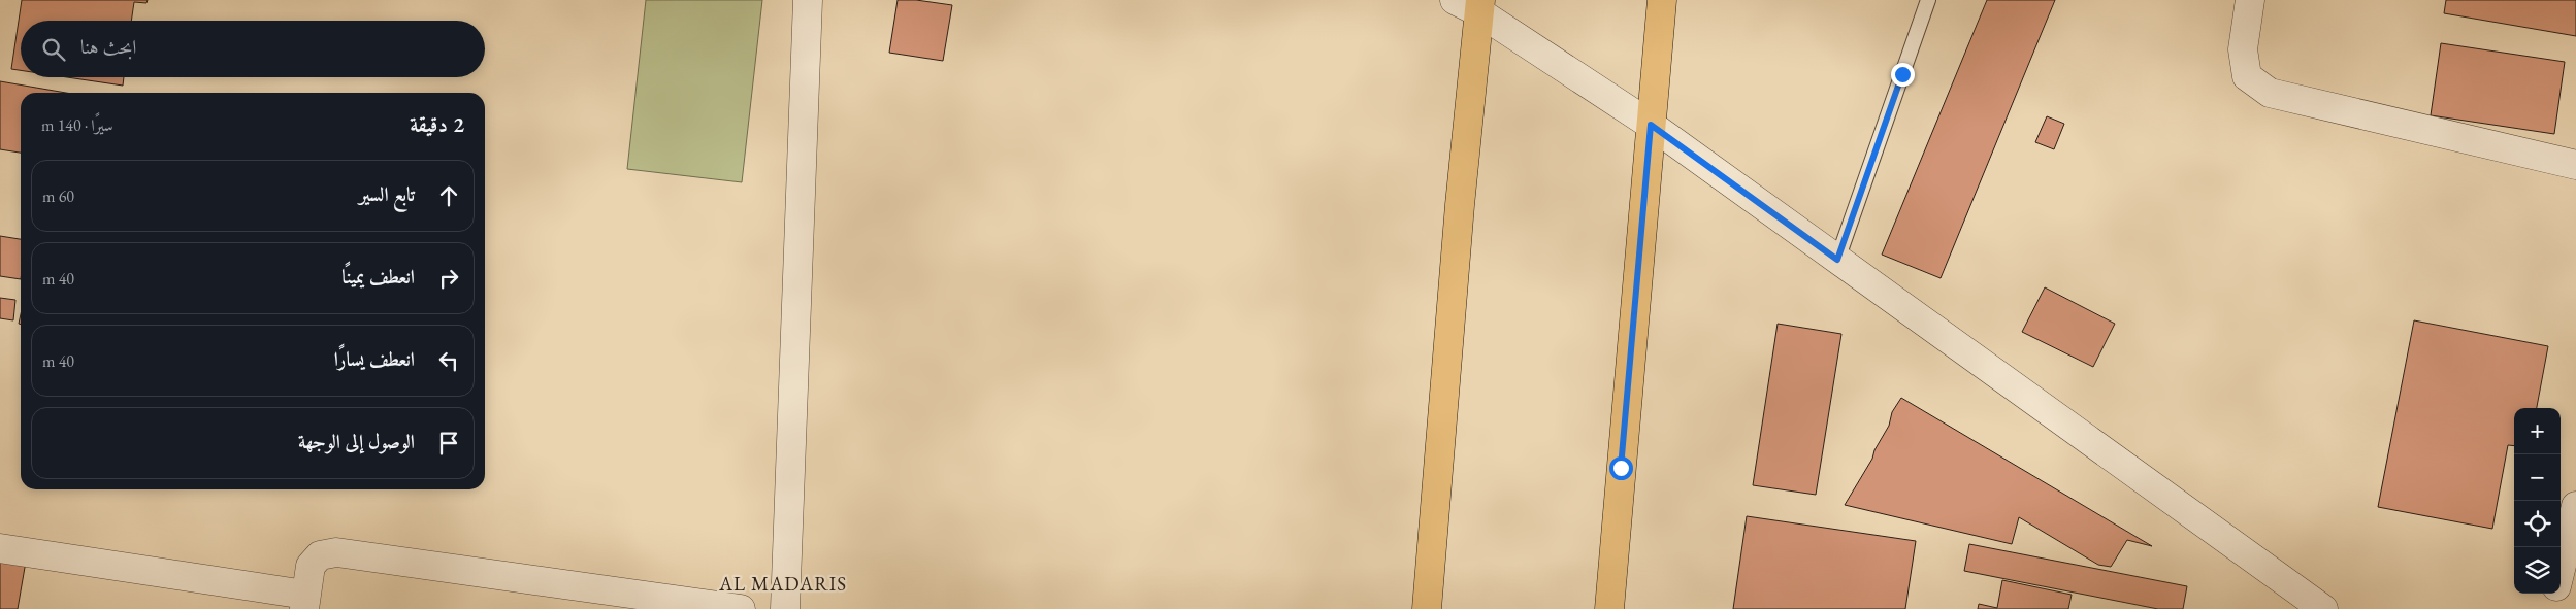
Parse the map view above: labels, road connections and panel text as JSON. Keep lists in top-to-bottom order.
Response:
{
  "districts": ["AL MADARIS"],
  "page": {
    "search": "ابحث هنا",
    "heading": ["2 دقيقة", "سيرًا · 140 m"],
    "list": [
      ["تابع السير", "60 m"],
      ["انعطف يمينًا", "40 m"],
      ["انعطف يسارًا", "40 m"],
      "الوصول إلى الوجهة"
    ],
    "map_buttons": ["+", "−"]
  }
}
